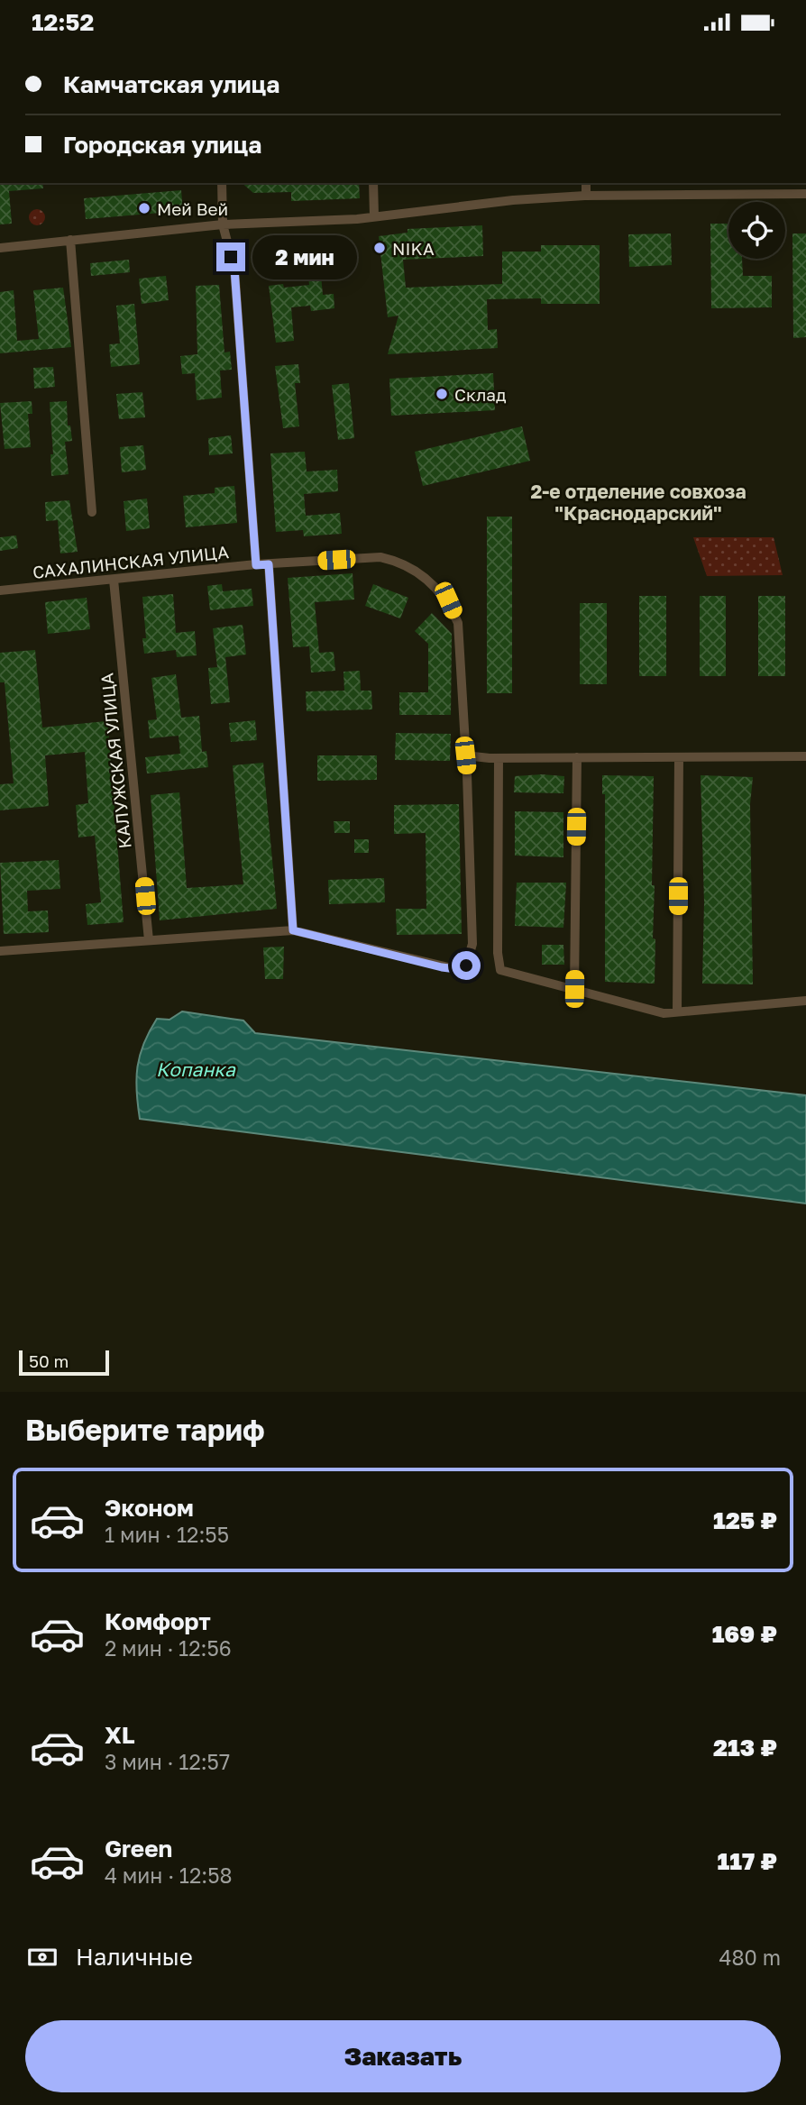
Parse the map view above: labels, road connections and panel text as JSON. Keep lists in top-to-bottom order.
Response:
{
  "streets": {
    "street": ["САХАЛИНСКАЯ УЛИЦА", "КАЛУЖСКАЯ УЛИЦА"]
  },
  "crossings": [
    ["САХАЛИНСКАЯ УЛИЦА", "КАЛУЖСКАЯ УЛИЦА"]
  ],
  "districts": ["2-е отделение совхоза \"Краснодарский\""],
  "water": ["Копанка"],
  "places": ["Мей Вей", "NIKA", "Склад"],
  "scale_bar": "50 m",
  "page": {
    "status": "12:52",
    "banner": ["Камчатская улица", "Городская улица"],
    "bubble": "2 мин",
    "scale": "50 m",
    "heading": "Выберите тариф",
    "list": [
      {
        "name": "Эконом",
        "note": "1 мин · 12:55",
        "value": "125 ₽"
      },
      {
        "name": "Комфорт",
        "note": "2 мин · 12:56",
        "value": "169 ₽"
      },
      {
        "name": "XL",
        "note": "3 мин · 12:57",
        "value": "213 ₽"
      },
      {
        "name": "Green",
        "note": "4 мин · 12:58",
        "value": "117 ₽"
      }
    ],
    "pay": ["Наличные", "480 m"],
    "buttons": "Заказать"
  }
}
